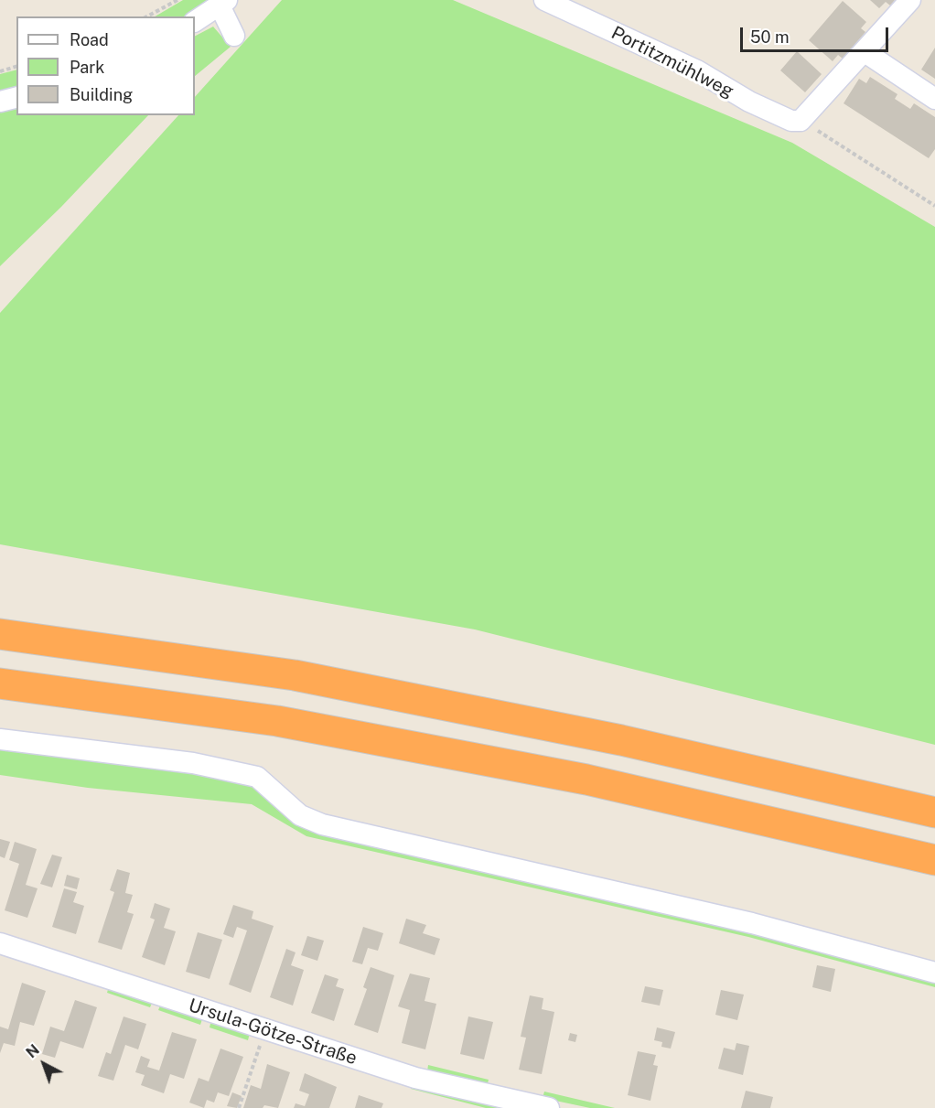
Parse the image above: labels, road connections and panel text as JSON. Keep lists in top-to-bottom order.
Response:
{
  "streets": {
    "street": ["Portitzmühlweg", "Ursula-Götze-Straße"]
  },
  "legend": ["Road", "Park", "Building"],
  "scale_bar": "50 m",
  "north": "top left"
}
